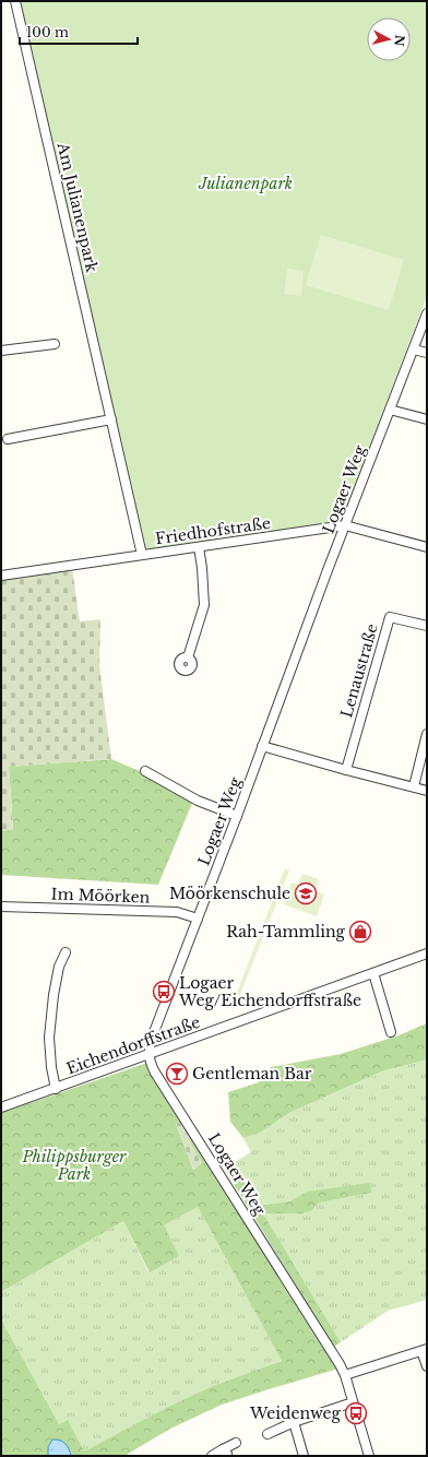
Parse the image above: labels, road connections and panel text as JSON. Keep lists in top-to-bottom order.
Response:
{
  "streets": {
    "street": [
      "Am Julianenpark",
      "Logaer Weg",
      "Friedhofstraße",
      "Lenaustraße",
      "Im Möörken",
      "Eichendorffstraße"
    ]
  },
  "crossings": [
    ["Am Julianenpark", "Friedhofstraße"],
    ["Logaer Weg", "Friedhofstraße"],
    ["Logaer Weg", "Im Möörken"],
    ["Logaer Weg", "Eichendorffstraße"]
  ],
  "parks": ["Julianenpark", "Philippsburger Park"],
  "places": {
    "school or university": ["Möörkenschule"],
    "shop": ["Rah-Tammling"],
    "bus stop": ["Logaer Weg/Eichendorffstraße", "Weidenweg"],
    "bar": ["Gentleman Bar"]
  },
  "scale_bar": "100 m",
  "north": "right"
}
